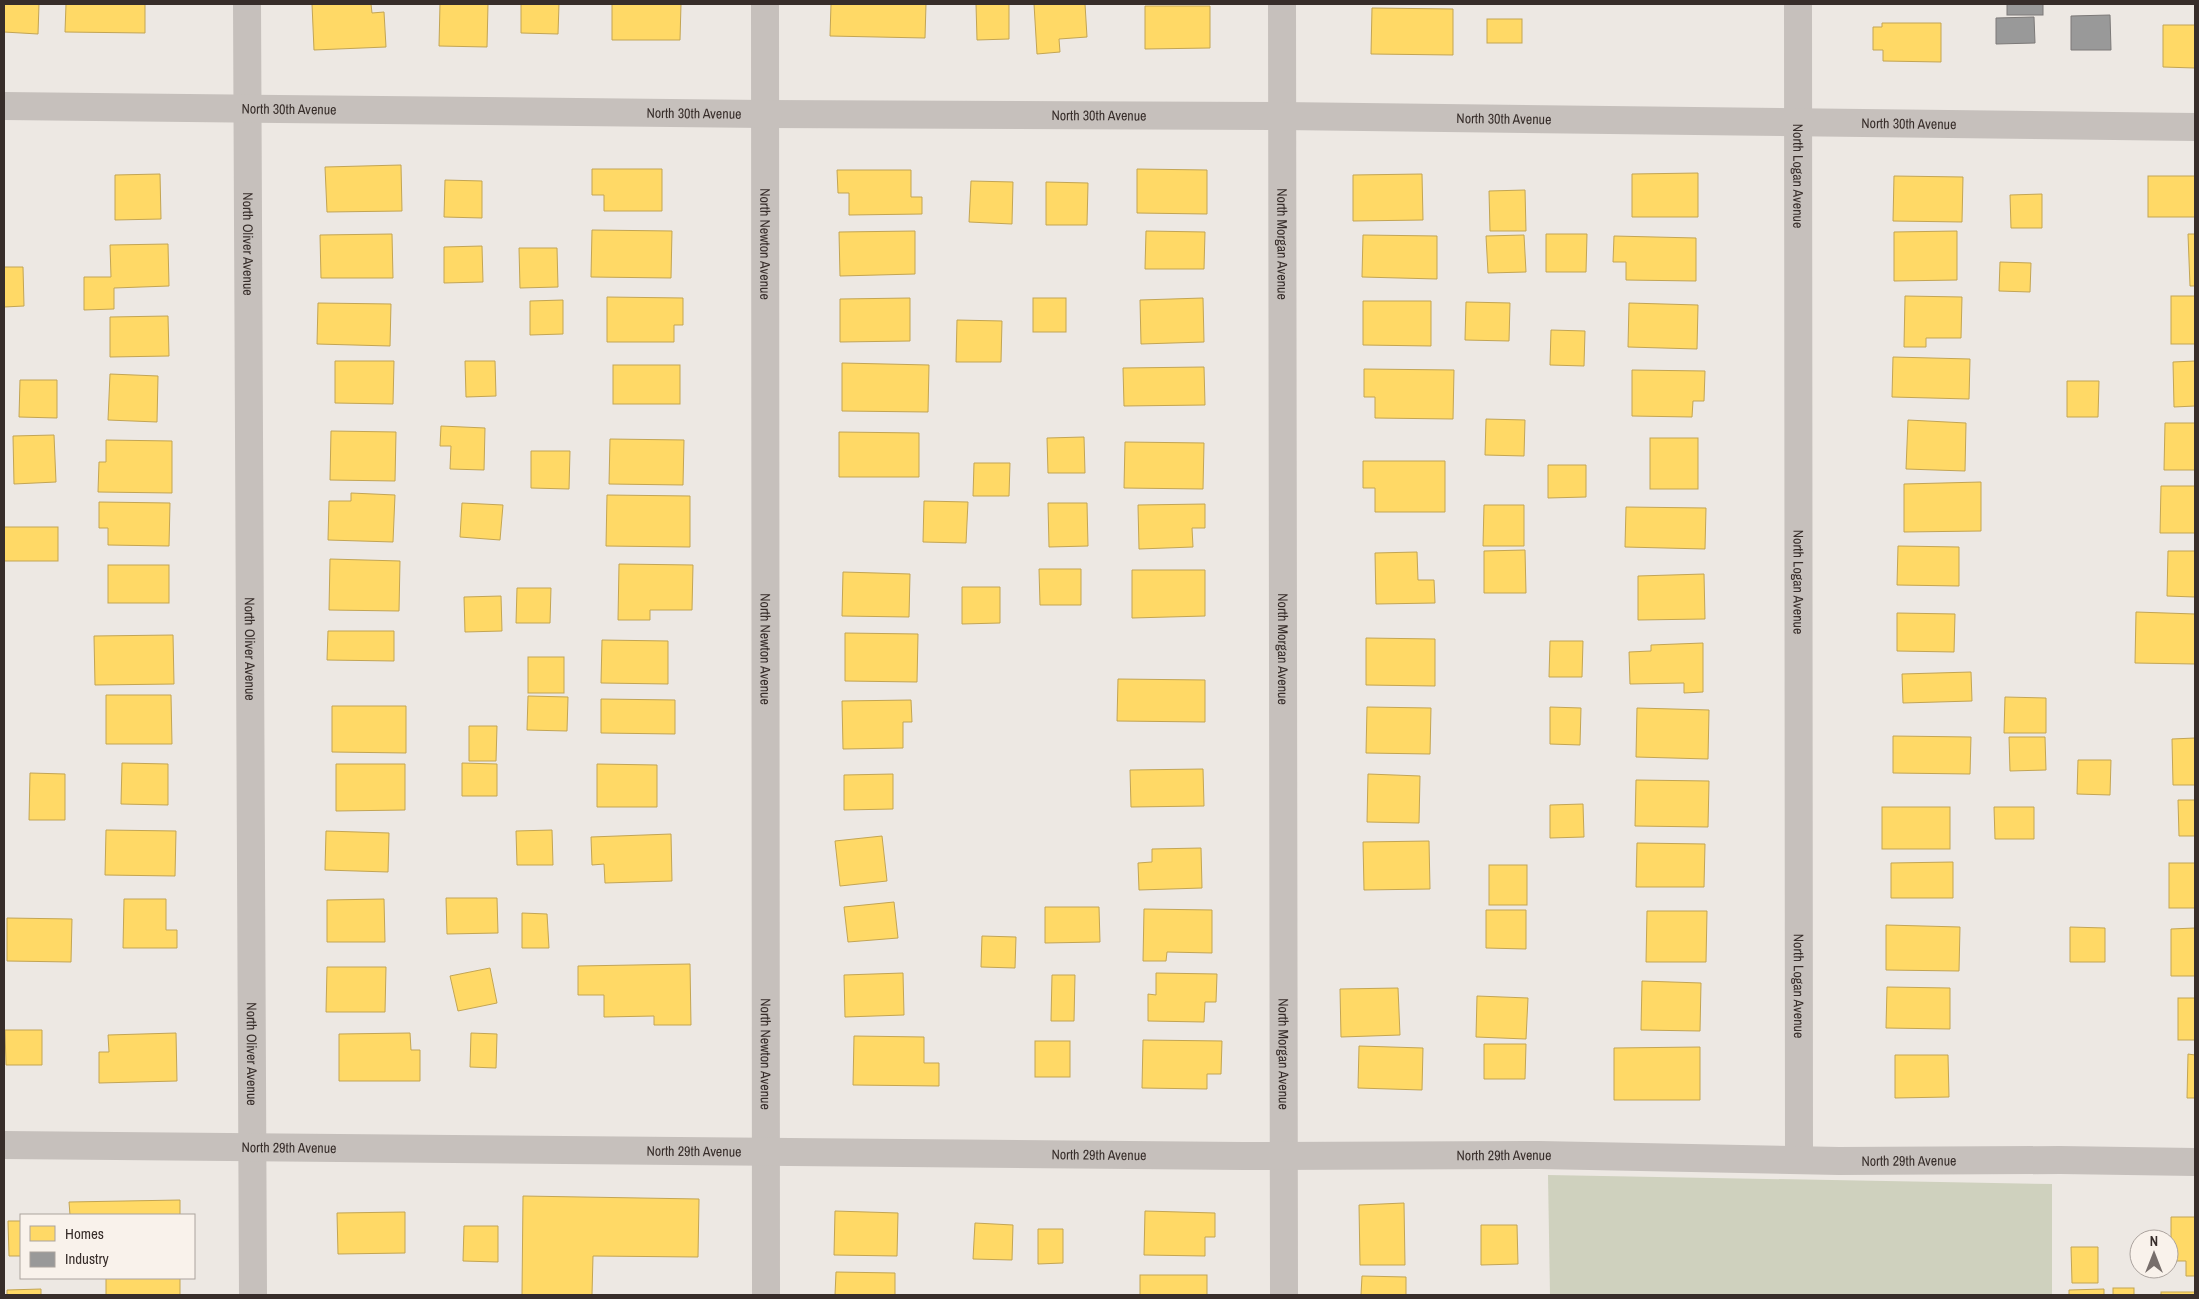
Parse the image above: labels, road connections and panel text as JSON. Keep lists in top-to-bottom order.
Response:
{
  "streets": {
    "street": [
      "North 30th Avenue",
      "North Logan Avenue",
      "North Oliver Avenue",
      "North Newton Avenue",
      "North Morgan Avenue",
      "North 29th Avenue"
    ]
  },
  "crossings": [
    ["North 30th Avenue", "North Logan Avenue"],
    ["North 30th Avenue", "North Oliver Avenue"],
    ["North 30th Avenue", "North Newton Avenue"],
    ["North 30th Avenue", "North Morgan Avenue"],
    ["North Logan Avenue", "North 29th Avenue"],
    ["North Oliver Avenue", "North 29th Avenue"],
    ["North Newton Avenue", "North 29th Avenue"],
    ["North Morgan Avenue", "North 29th Avenue"]
  ],
  "legend": ["Homes", "Industry"],
  "north": "top"
}
